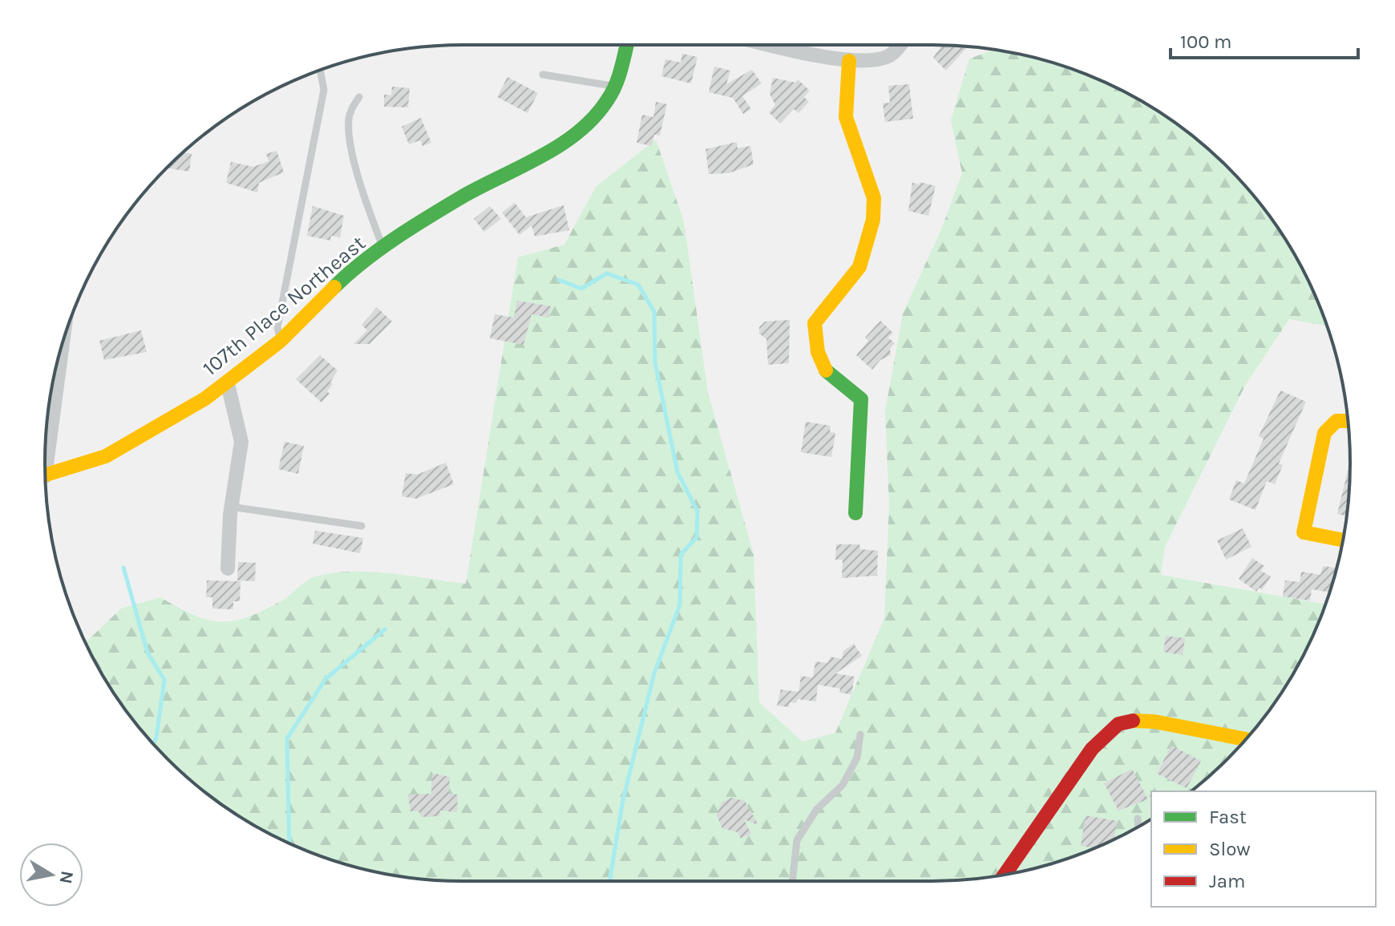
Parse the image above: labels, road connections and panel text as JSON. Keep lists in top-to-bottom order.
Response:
{
  "streets": {
    "street": ["107th Place Northeast"]
  },
  "legend": ["Fast", "Slow", "Jam"],
  "scale_bar": "100 m",
  "north": "right"
}
